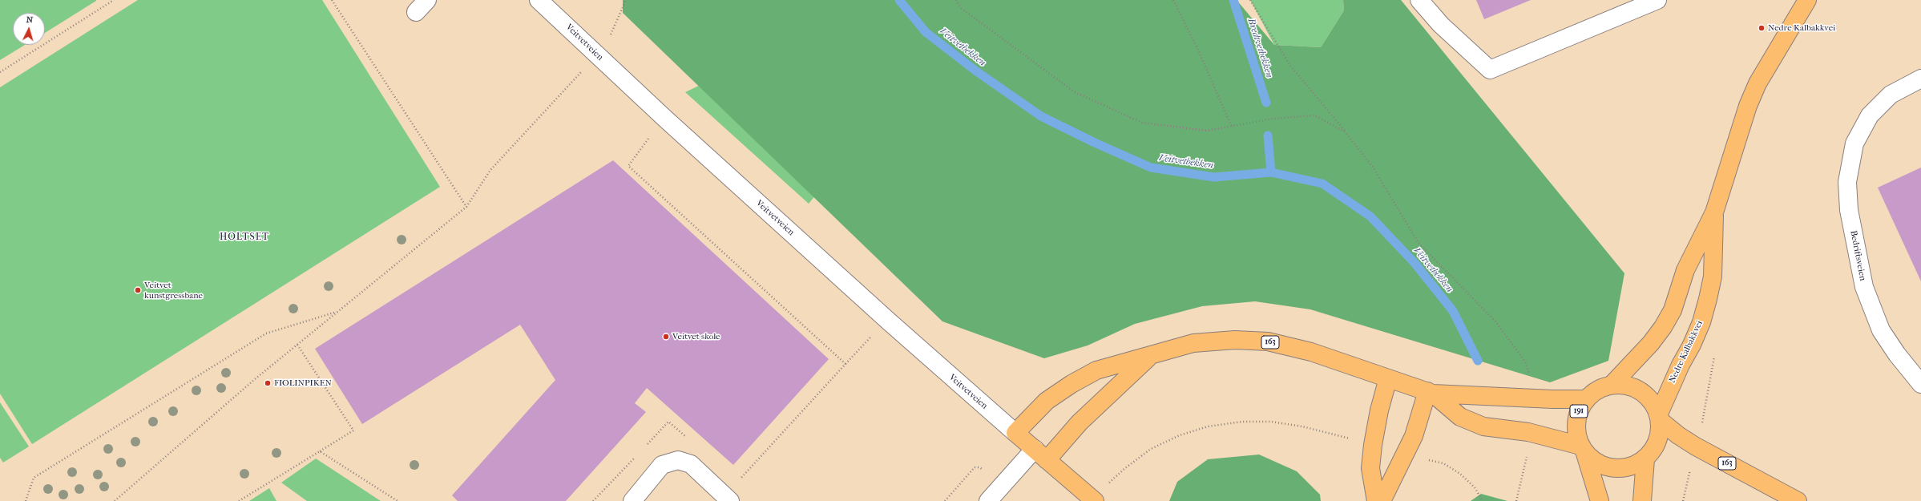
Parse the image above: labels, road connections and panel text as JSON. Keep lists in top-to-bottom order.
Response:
{
  "streets": {
    "main road": ["163", "Nedre Kalbakkvei", "191"],
    "street": ["Veitvetveien", "Bedriftsveien"]
  },
  "crossings": [
    ["Veitvetveien", "163"],
    ["163", "Nedre Kalbakkvei"],
    ["163", "191"],
    ["Nedre Kalbakkvei", "191"]
  ],
  "districts": ["HOLTSET"],
  "water": ["Veitvetbekken", "Bredtvetbekken"],
  "places": [
    "Nedre Kalbakkvei",
    "Veitvet kunstgressbane",
    "Veitvet skole",
    "FIOLINPIKEN"
  ],
  "north": "top"
}
